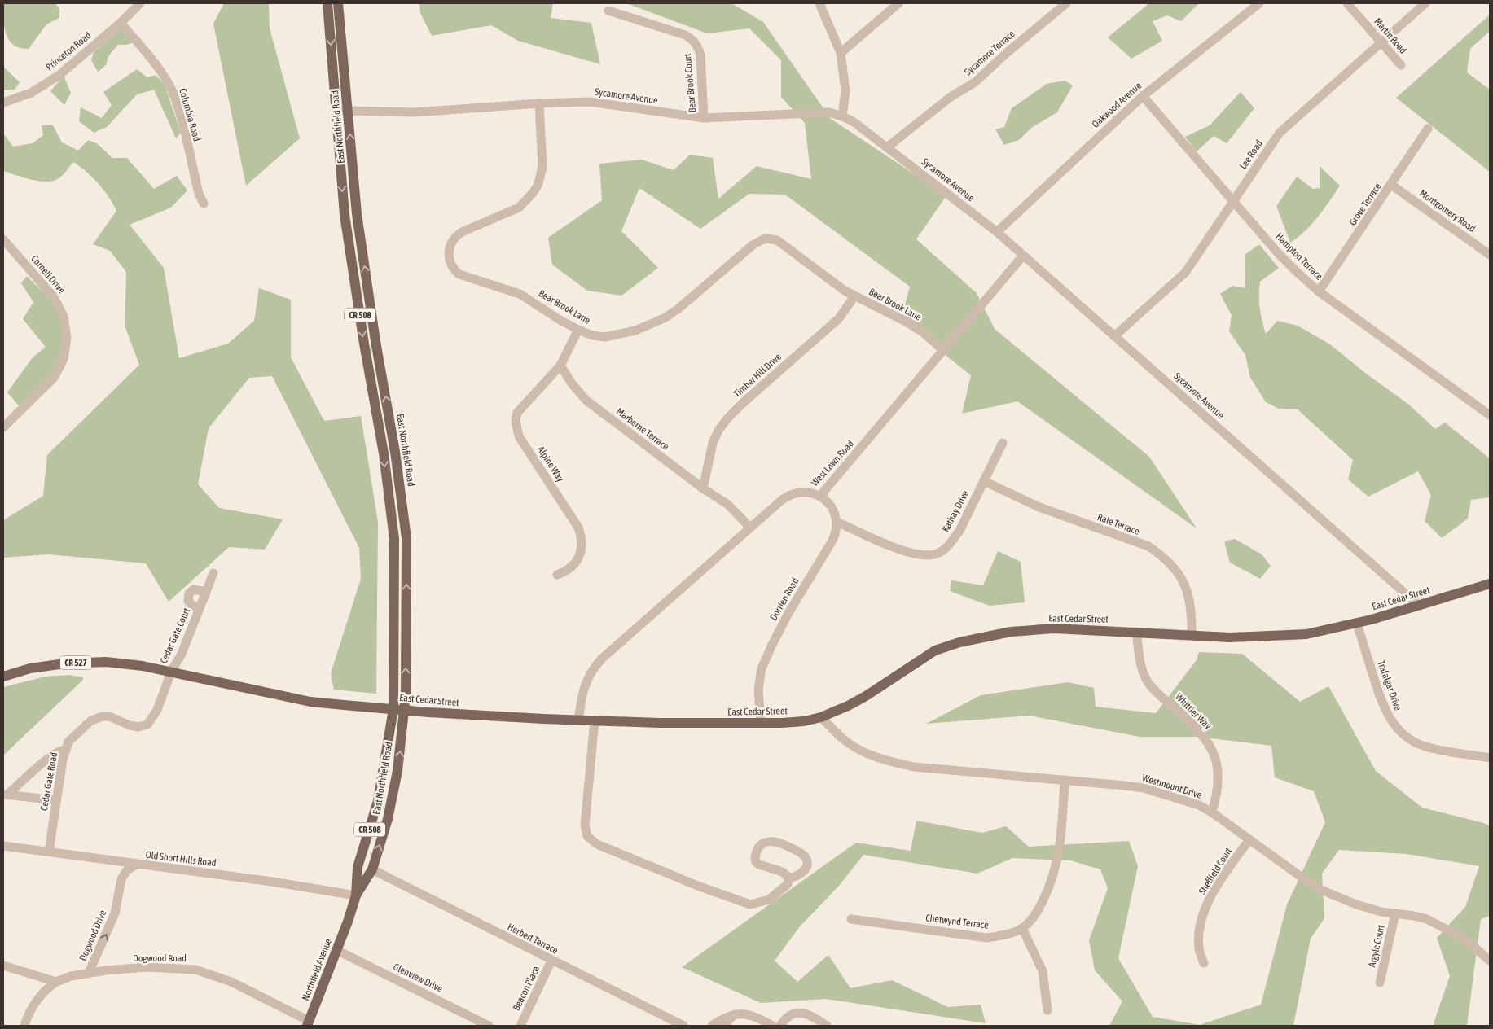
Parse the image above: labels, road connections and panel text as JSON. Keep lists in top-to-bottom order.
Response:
{
  "streets": {
    "main road": [
      "East Northfield Road",
      "CR 508",
      "East Cedar Street",
      "CR 527",
      "Northfield Avenue"
    ],
    "street": [
      "Martin Road",
      "Princeton Road",
      "Sycamore Terrace",
      "Bear Brook Court",
      "Sycamore Avenue",
      "Oakwood Avenue",
      "Columbia Road",
      "Lee Road",
      "Grove Terrace",
      "Montgomery Road",
      "Hampton Terrace",
      "Cornell Drive",
      "Bear Brook Lane",
      "Timber Hill Drive",
      "Marberne Terrace",
      "West Lawn Road",
      "Alpine Way",
      "Kathay Drive",
      "Rale Terrace",
      "Dorrien Road",
      "Cedar Gate Court",
      "Trafalgar Drive",
      "Whittier Way",
      "Cedar Gate Road",
      "Westmount Drive",
      "Old Short Hills Road",
      "Sheffield Court",
      "Chetwynd Terrace",
      "Dogwood Drive",
      "Herbert Terrace",
      "Argyle Court",
      "Dogwood Road",
      "Glenview Drive",
      "Beacon Place"
    ]
  },
  "crossings": [
    ["Martin Road", "Lee Road"],
    ["Princeton Road", "Columbia Road"],
    ["Sycamore Terrace", "Sycamore Avenue"],
    ["Bear Brook Court", "Sycamore Avenue"],
    ["Sycamore Avenue", "Oakwood Avenue"],
    ["Sycamore Avenue", "East Northfield Road"],
    ["Sycamore Avenue", "Lee Road"],
    ["Sycamore Avenue", "Bear Brook Lane"],
    ["Sycamore Avenue", "West Lawn Road"],
    ["Sycamore Avenue", "East Cedar Street"],
    ["Oakwood Avenue", "Hampton Terrace"],
    ["East Northfield Road", "East Cedar Street"],
    ["East Northfield Road", "Old Short Hills Road"],
    ["East Northfield Road", "Herbert Terrace"],
    ["East Northfield Road", "Northfield Avenue"],
    ["Lee Road", "Hampton Terrace"],
    ["Grove Terrace", "Montgomery Road"],
    ["Grove Terrace", "Hampton Terrace"],
    ["Bear Brook Lane", "Timber Hill Drive"],
    ["Bear Brook Lane", "West Lawn Road"],
    ["Timber Hill Drive", "Marberne Terrace"],
    ["Marberne Terrace", "West Lawn Road"],
    ["Marberne Terrace", "Alpine Way"],
    ["West Lawn Road", "East Cedar Street"],
    ["Kathay Drive", "Rale Terrace"],
    ["Kathay Drive", "Dorrien Road"],
    ["Rale Terrace", "East Cedar Street"],
    ["East Cedar Street", "Dorrien Road"],
    ["East Cedar Street", "Cedar Gate Court"],
    ["East Cedar Street", "Trafalgar Drive"],
    ["East Cedar Street", "Whittier Way"],
    ["East Cedar Street", "Cedar Gate Road"],
    ["East Cedar Street", "Westmount Drive"],
    ["Cedar Gate Court", "Cedar Gate Road"],
    ["Whittier Way", "Westmount Drive"],
    ["Cedar Gate Road", "Old Short Hills Road"],
    ["Westmount Drive", "Sheffield Court"],
    ["Westmount Drive", "Chetwynd Terrace"],
    ["Westmount Drive", "Argyle Court"],
    ["Old Short Hills Road", "Dogwood Drive"],
    ["Dogwood Drive", "Dogwood Road"],
    ["Herbert Terrace", "Beacon Place"],
    ["Dogwood Road", "Northfield Avenue"],
    ["Northfield Avenue", "Glenview Drive"]
  ],
  "one_way": ["Dogwood Drive"]
}
